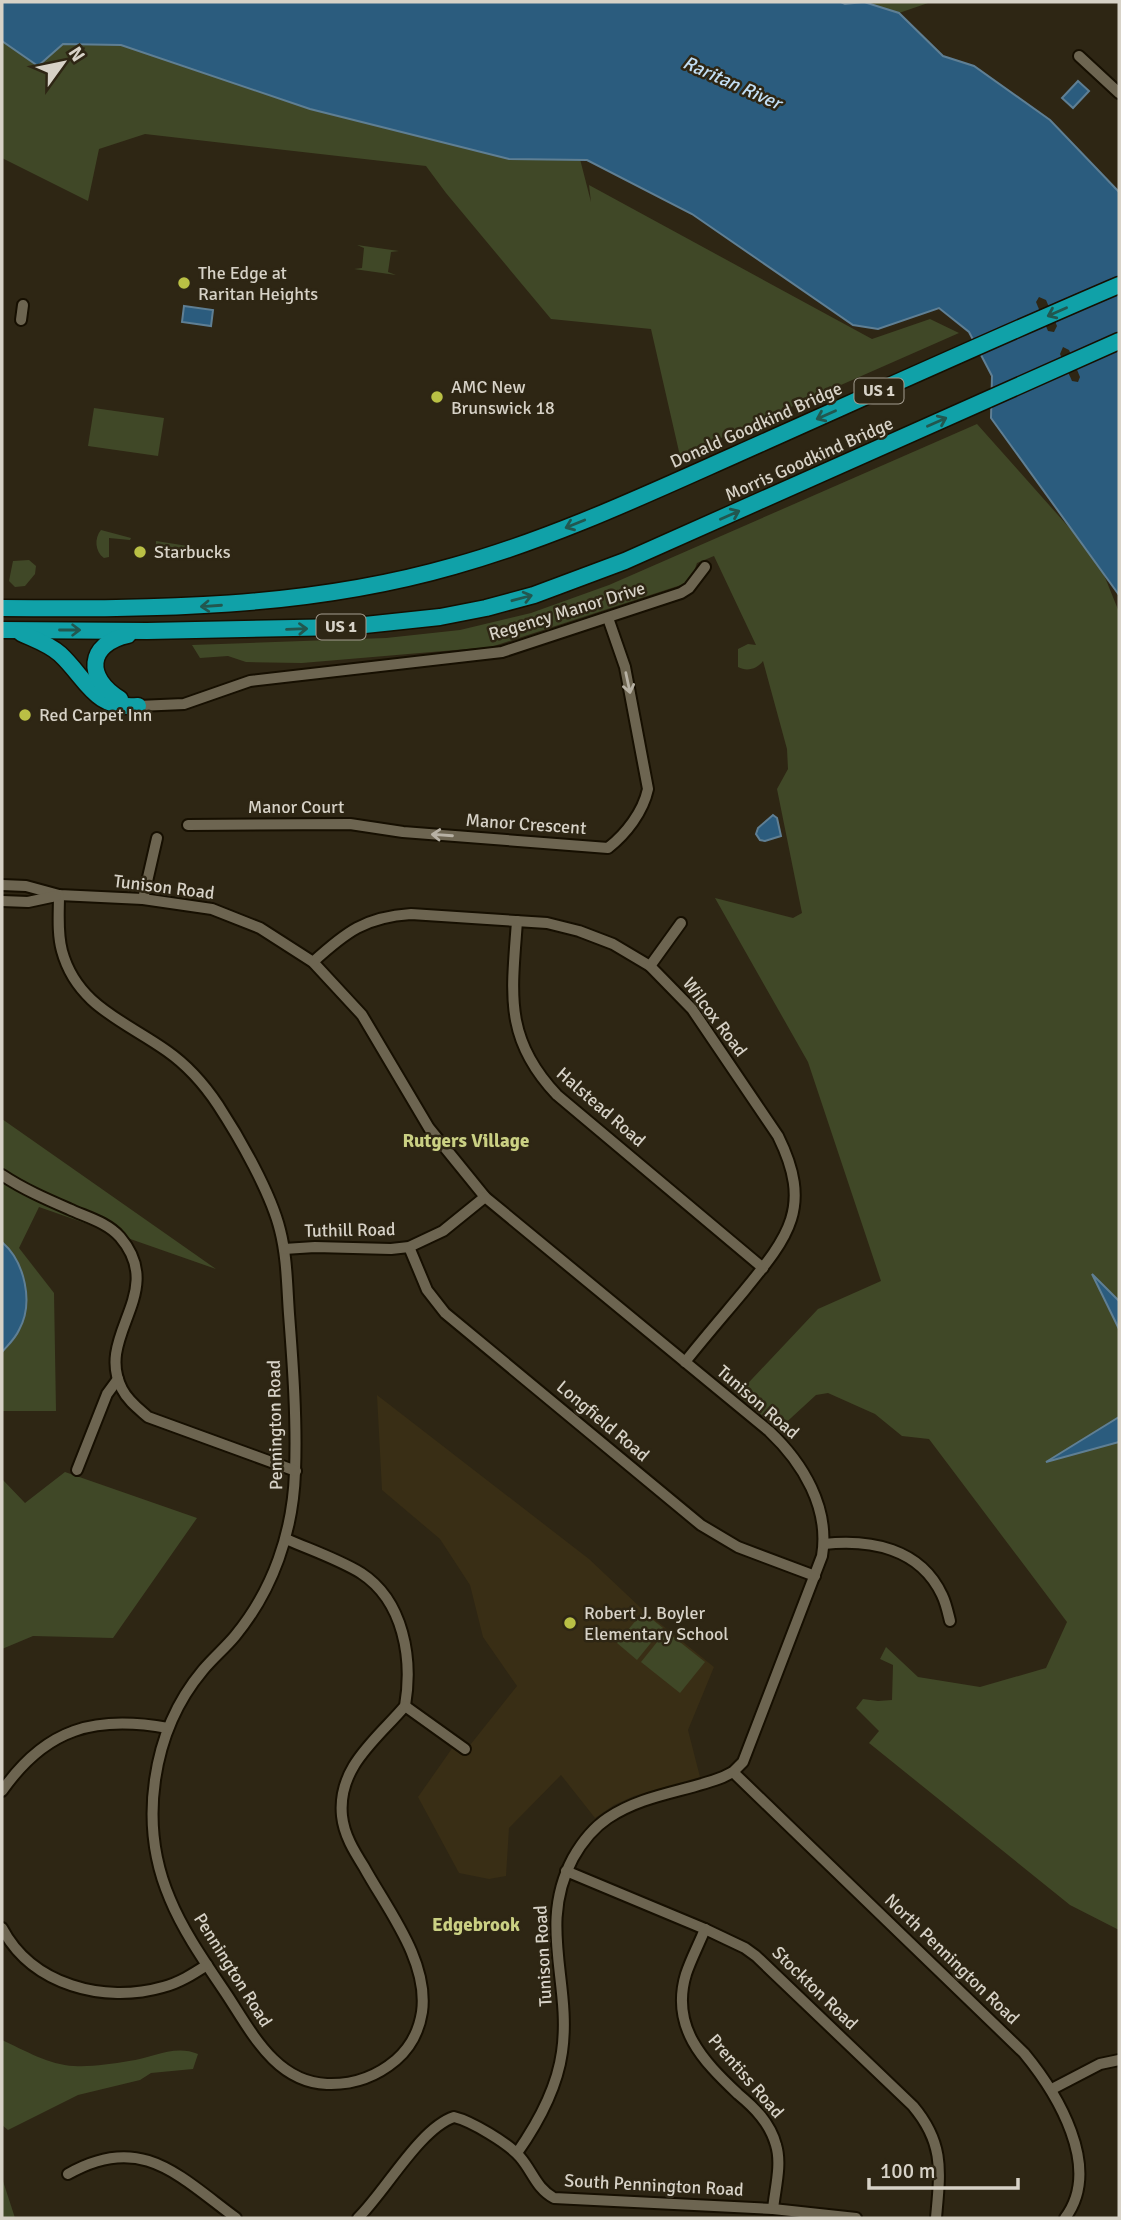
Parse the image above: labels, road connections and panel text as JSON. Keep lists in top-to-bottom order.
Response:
{
  "streets": {
    "highway": ["US 1", "Donald Goodkind Bridge", "Morris Goodkind Bridge"],
    "street": [
      "Regency Manor Drive",
      "Manor Court",
      "Manor Crescent",
      "Tunison Road",
      "Wilcox Road",
      "Halstead Road",
      "Tuthill Road",
      "Longfield Road",
      "Pennington Road",
      "North Pennington Road",
      "Stockton Road",
      "Prentiss Road",
      "South Pennington Road"
    ]
  },
  "crossings": [
    ["US 1", "Morris Goodkind Bridge"],
    ["Regency Manor Drive", "Manor Crescent"],
    ["Manor Court", "Manor Crescent"],
    ["Tunison Road", "Wilcox Road"],
    ["Tunison Road", "Tuthill Road"],
    ["Tunison Road", "Longfield Road"],
    ["Tunison Road", "Pennington Road"],
    ["Tunison Road", "North Pennington Road"],
    ["Tunison Road", "Stockton Road"],
    ["Tunison Road", "South Pennington Road"],
    ["Wilcox Road", "Halstead Road"],
    ["Tuthill Road", "Longfield Road"],
    ["Tuthill Road", "Pennington Road"],
    ["Stockton Road", "Prentiss Road"],
    ["Prentiss Road", "South Pennington Road"]
  ],
  "one_way": ["Donald Goodkind Bridge", "Morris Goodkind Bridge"],
  "districts": ["Rutgers Village", "Edgebrook"],
  "water": ["Raritan River"],
  "places": [
    "The Edge at Raritan Heights",
    "AMC New Brunswick 18",
    "Starbucks",
    "Red Carpet Inn",
    "Robert J. Boyler Elementary School"
  ],
  "scale_bar": "100 m",
  "north": "top right"
}
